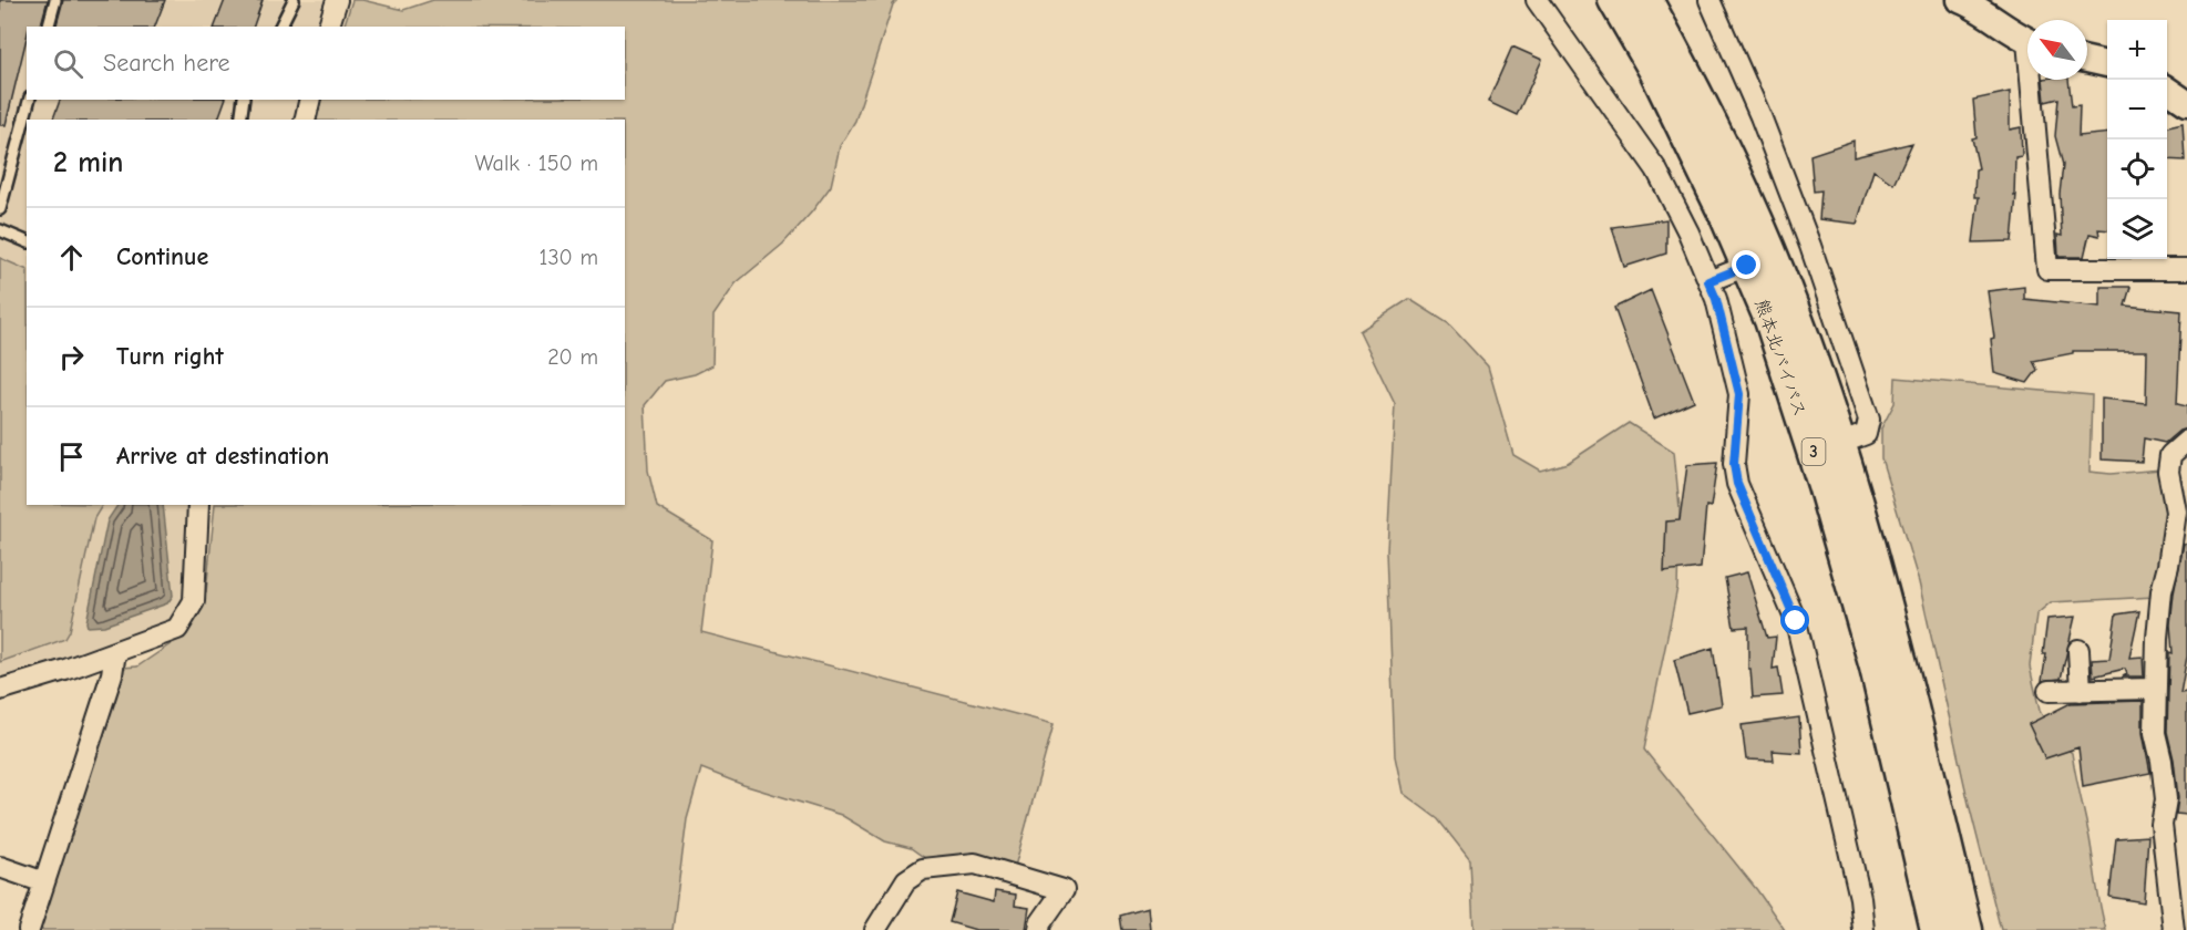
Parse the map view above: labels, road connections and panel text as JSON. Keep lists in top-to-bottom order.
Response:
{
  "streets": {
    "highway": ["熊本北バイパス", "3"]
  },
  "north": "top left",
  "page": {
    "map_buttons": ["+", "−"],
    "search": "Search here",
    "heading": ["2 min", "Walk · 150 m"],
    "list": [
      ["Continue", "130 m"],
      ["Turn right", "20 m"],
      "Arrive at destination"
    ]
  }
}
